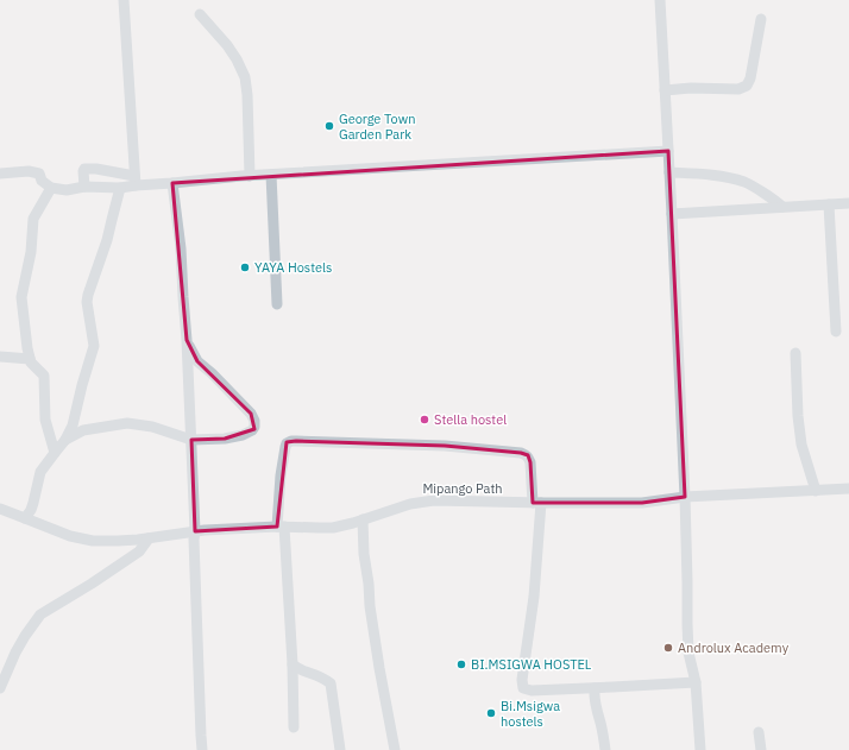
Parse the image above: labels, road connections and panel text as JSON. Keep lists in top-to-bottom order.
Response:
{
  "streets": {
    "street": ["Mipango Path"]
  },
  "places": [
    "George Town Garden Park",
    "YAYA Hostels",
    "Stella hostel",
    "Androlux Academy",
    "BI.MSIGWA HOSTEL",
    "Bi.Msigwa hostels"
  ]
}
